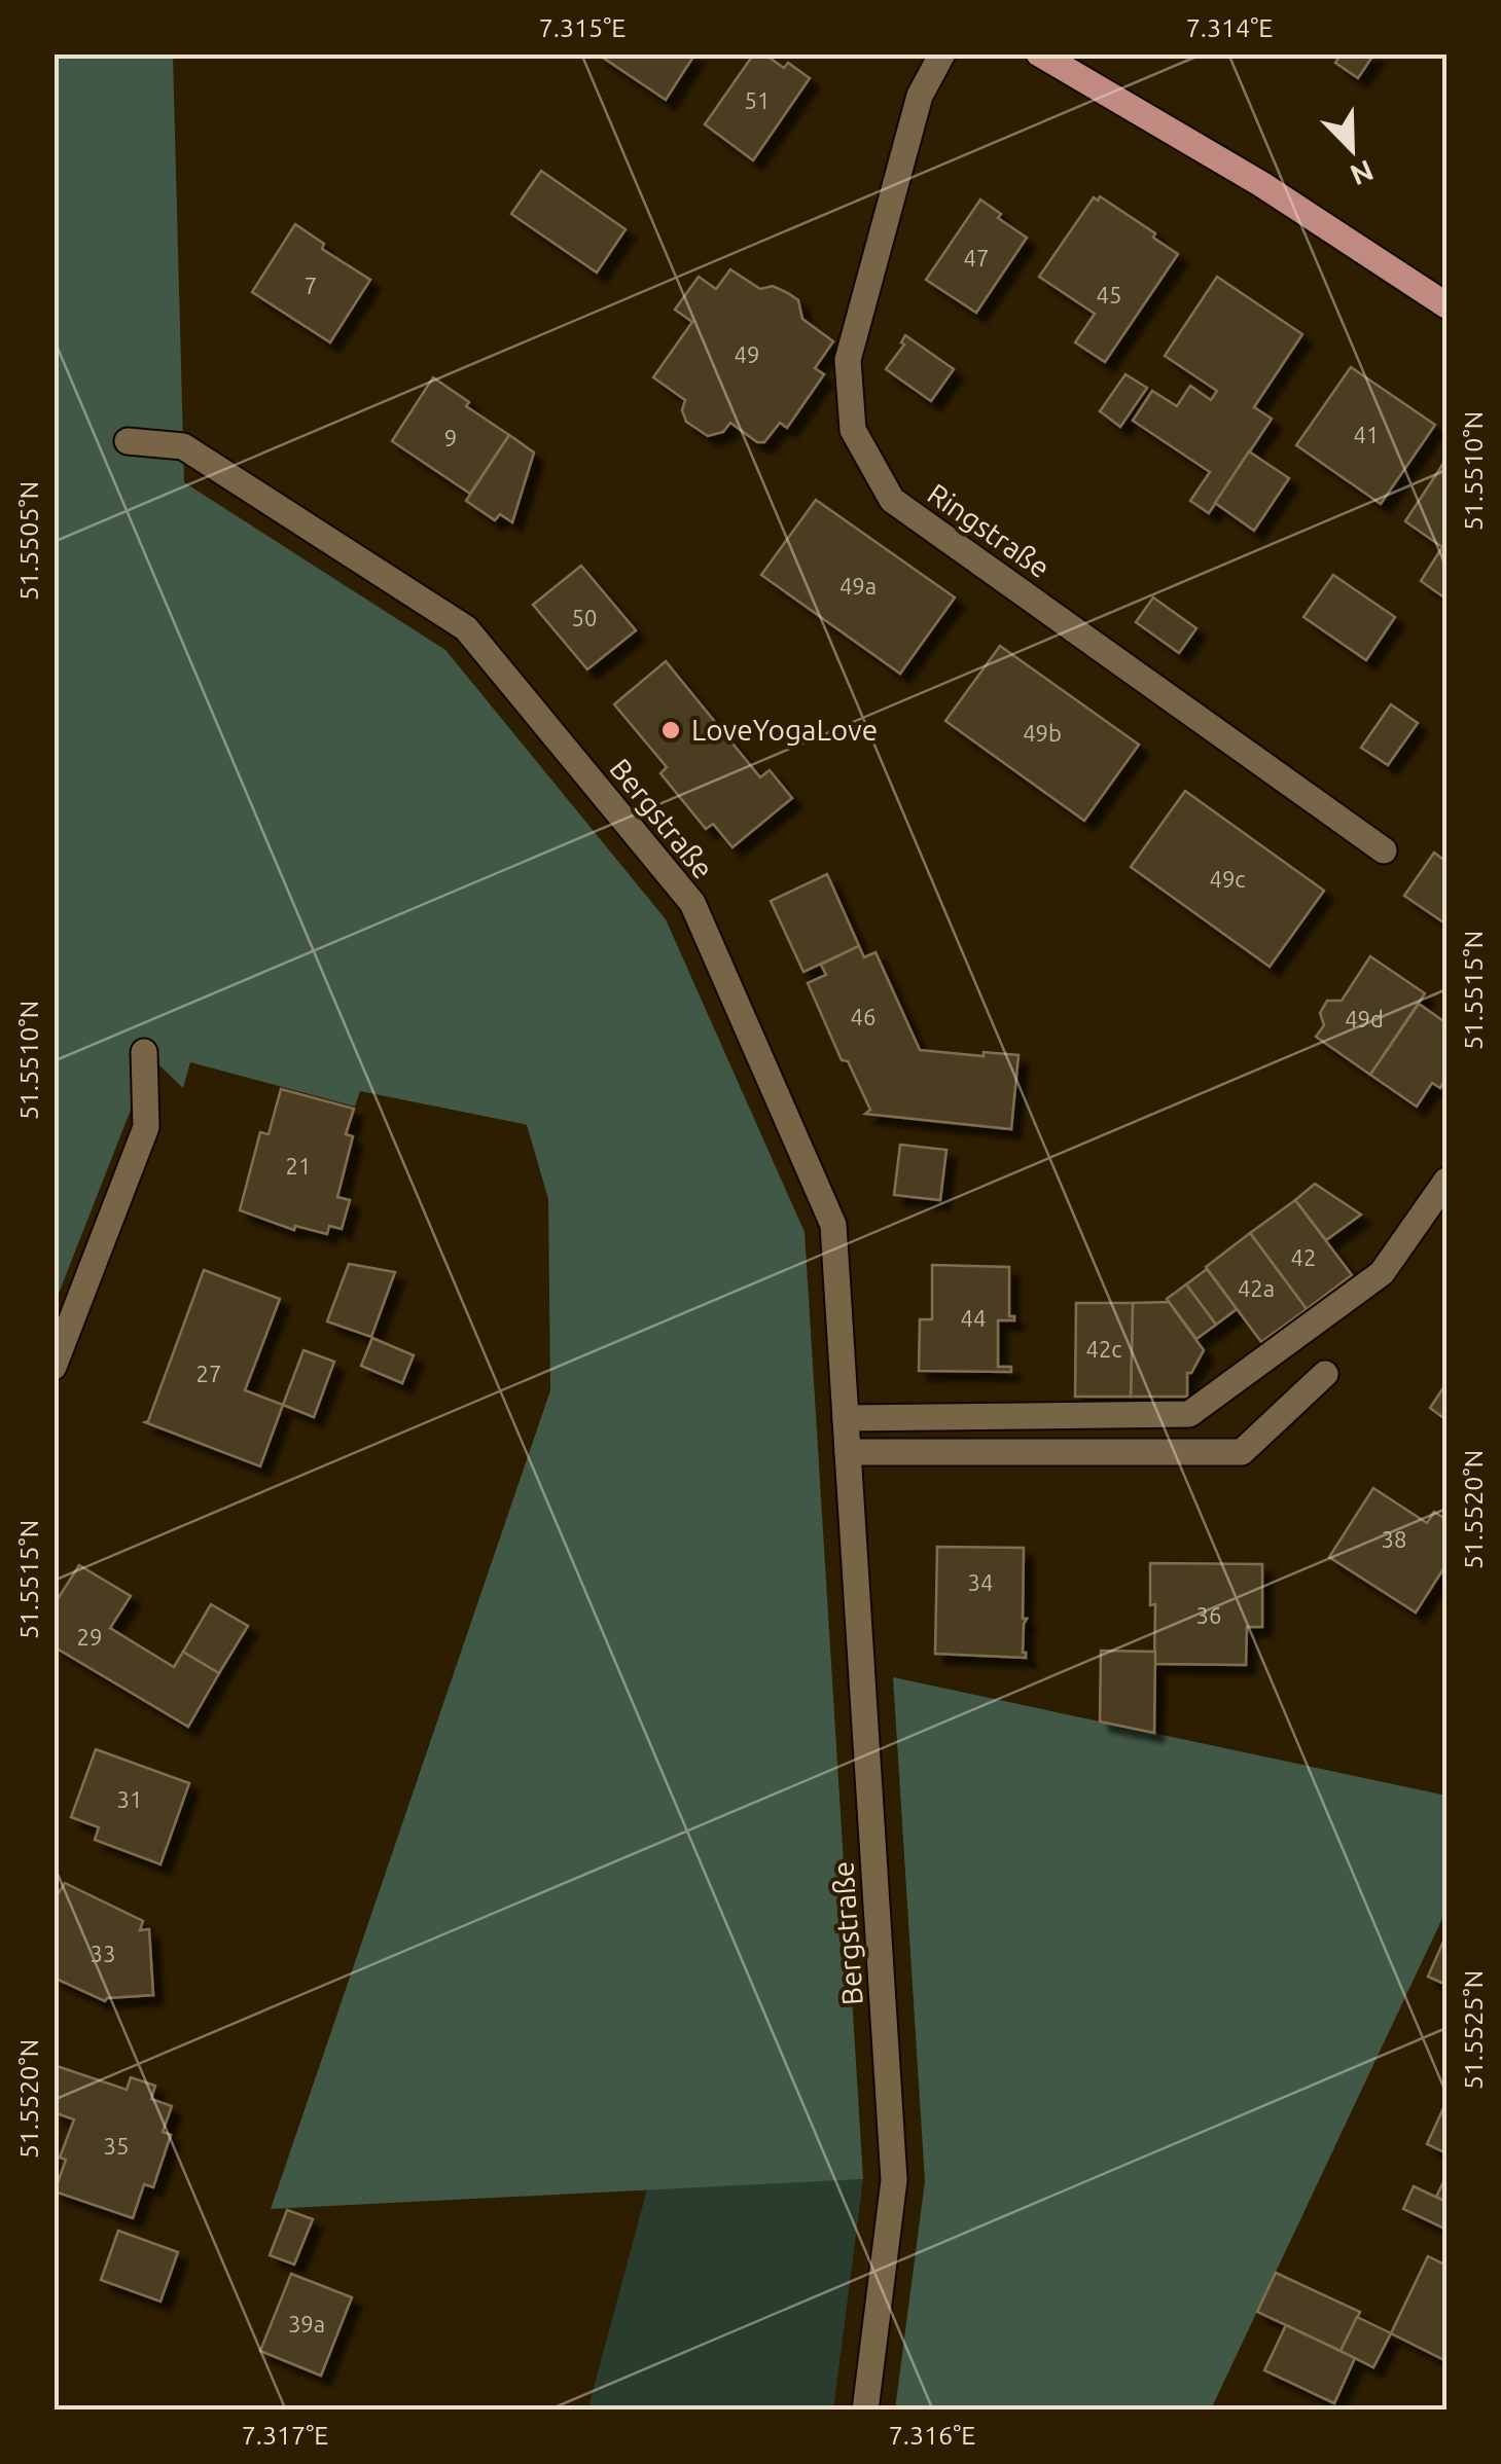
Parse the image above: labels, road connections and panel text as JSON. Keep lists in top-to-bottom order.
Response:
{
  "streets": {
    "street": ["Ringstraße", "Bergstraße"]
  },
  "places": ["LoveYogaLove"],
  "house_numbers": [
    "51",
    "47",
    "7",
    "45",
    "49",
    "41",
    "9",
    "49a",
    "50",
    "49b",
    "49c",
    "46",
    "49d",
    "21",
    "42",
    "42a",
    "44",
    "42c",
    "27",
    "38",
    "34",
    "36",
    "29",
    "31",
    "33",
    "35",
    "39a"
  ],
  "north": "bottom right",
  "coordinates": [
    "7.315°E",
    "7.314°E",
    "51.5510°N",
    "51.5505°N",
    "51.5515°N",
    "51.5520°N",
    "51.5525°N",
    "7.317°E",
    "7.316°E"
  ]
}
